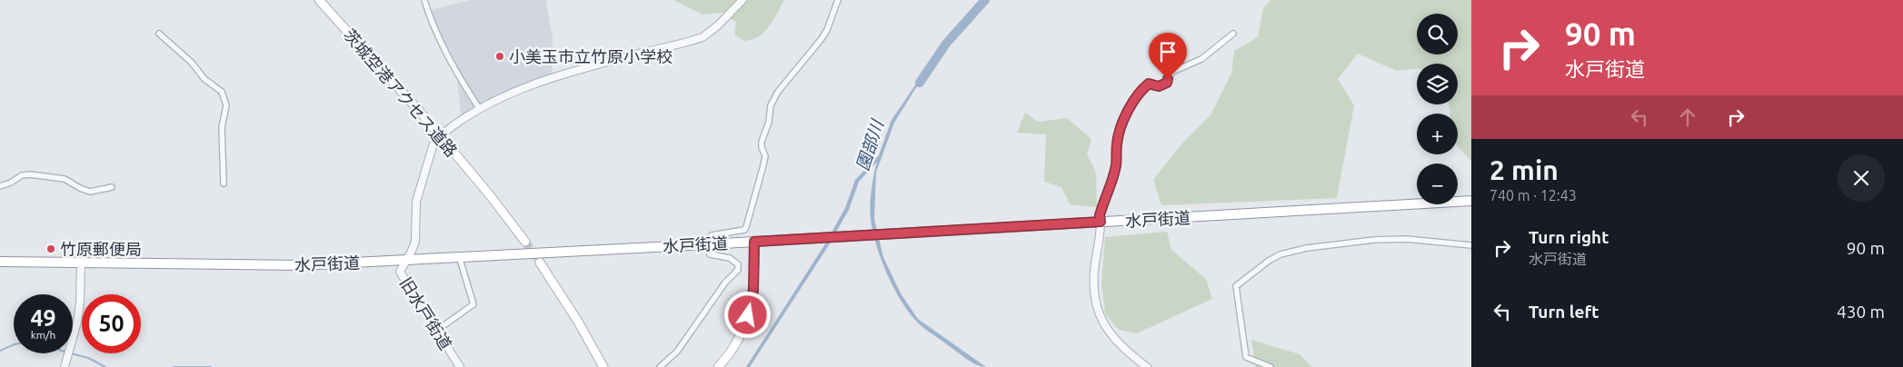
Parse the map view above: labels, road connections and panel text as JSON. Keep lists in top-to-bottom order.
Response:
{
  "streets": {
    "highway": ["水戸街道"],
    "main road": ["茨城空港アクセス道路"],
    "street": ["旧水戸街道"]
  },
  "crossings": [
    ["水戸街道", "旧水戸街道"]
  ],
  "water": ["園部川"],
  "places": ["小美玉市立竹原小学校", "竹原郵便局"],
  "page": {
    "turn": ["90 m", "水戸街道"],
    "map_buttons": ["+", "−"],
    "heading": ["2 min", "740 m · 12:43"],
    "list": [
      {
        "name": "Turn right",
        "note": "水戸街道",
        "value": "90 m"
      },
      {
        "name": "Turn left",
        "value": "430 m"
      }
    ],
    "speed": "49 km/h",
    "limit": "50"
  }
}
